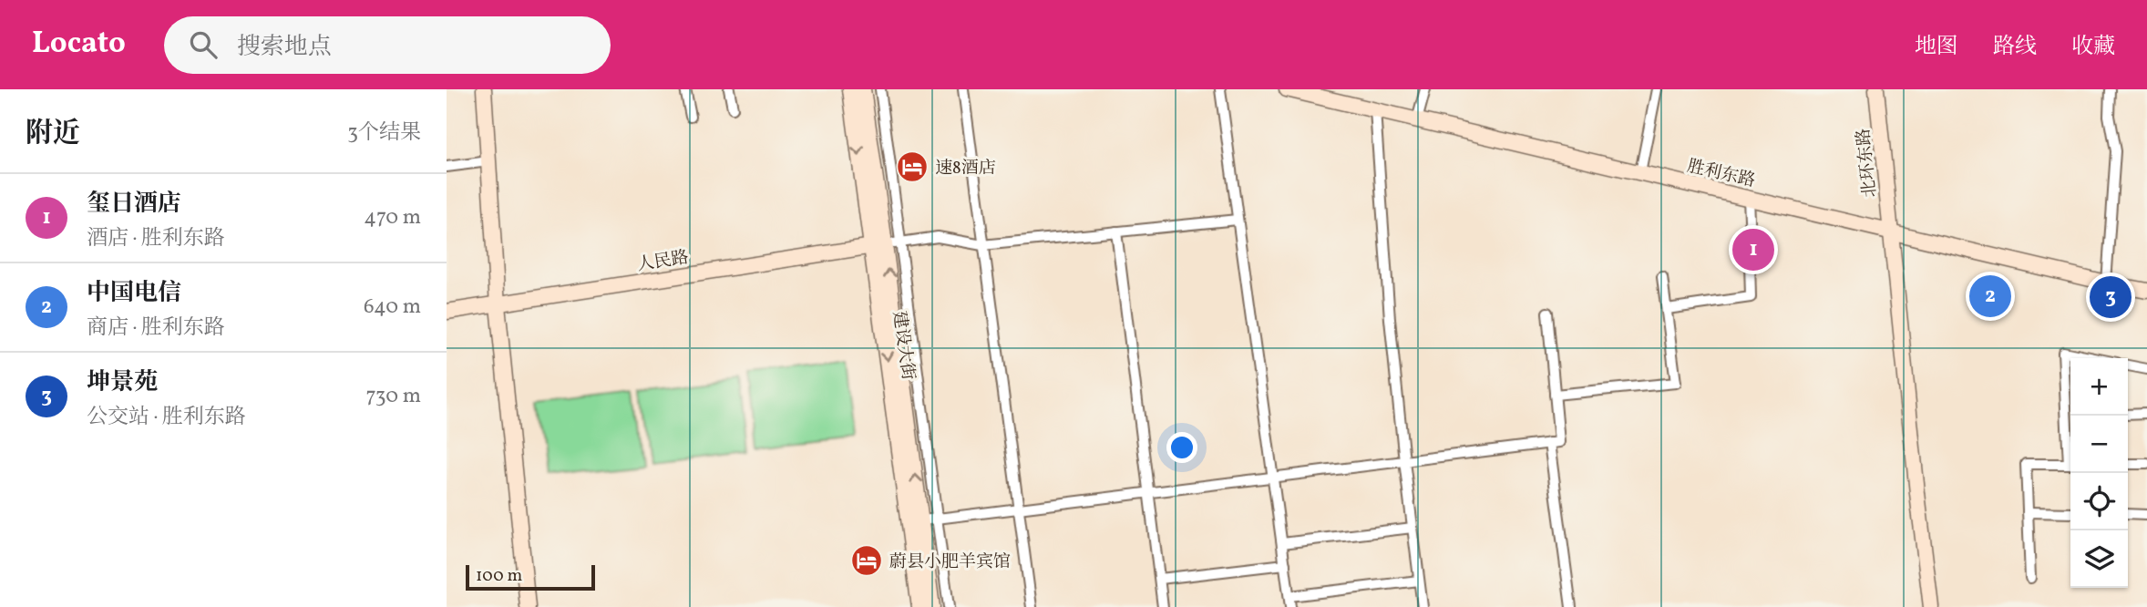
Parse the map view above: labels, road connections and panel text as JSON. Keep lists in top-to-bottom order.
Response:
{
  "streets": {
    "main road": [
      "北环东路",
      "胜利东路",
      "人民路",
      "建设大街"
    ]
  },
  "crossings": [
    ["北环东路", "胜利东路"],
    ["人民路", "建设大街"]
  ],
  "places": {
    "hotel": ["速8酒店", "蔚县小肥羊宾馆"]
  },
  "scale_bar": "100 m",
  "page": {
    "header": "Locato",
    "search": "搜索地点",
    "nav": ["地图", "路线", "收藏"],
    "heading": ["附近", "3个结果"],
    "list": [
      {
        "mark": "1",
        "name": "玺日酒店",
        "note": "酒店 · 胜利东路",
        "value": "470 m"
      },
      {
        "mark": "2",
        "name": "中国电信",
        "note": "商店 · 胜利东路",
        "value": "640 m"
      },
      {
        "mark": "3",
        "name": "坤景苑",
        "note": "公交站 · 胜利东路",
        "value": "730 m"
      }
    ],
    "pins": ["1", "2", "3"],
    "map_buttons": ["+", "−"],
    "scale": "100 m"
  }
}
